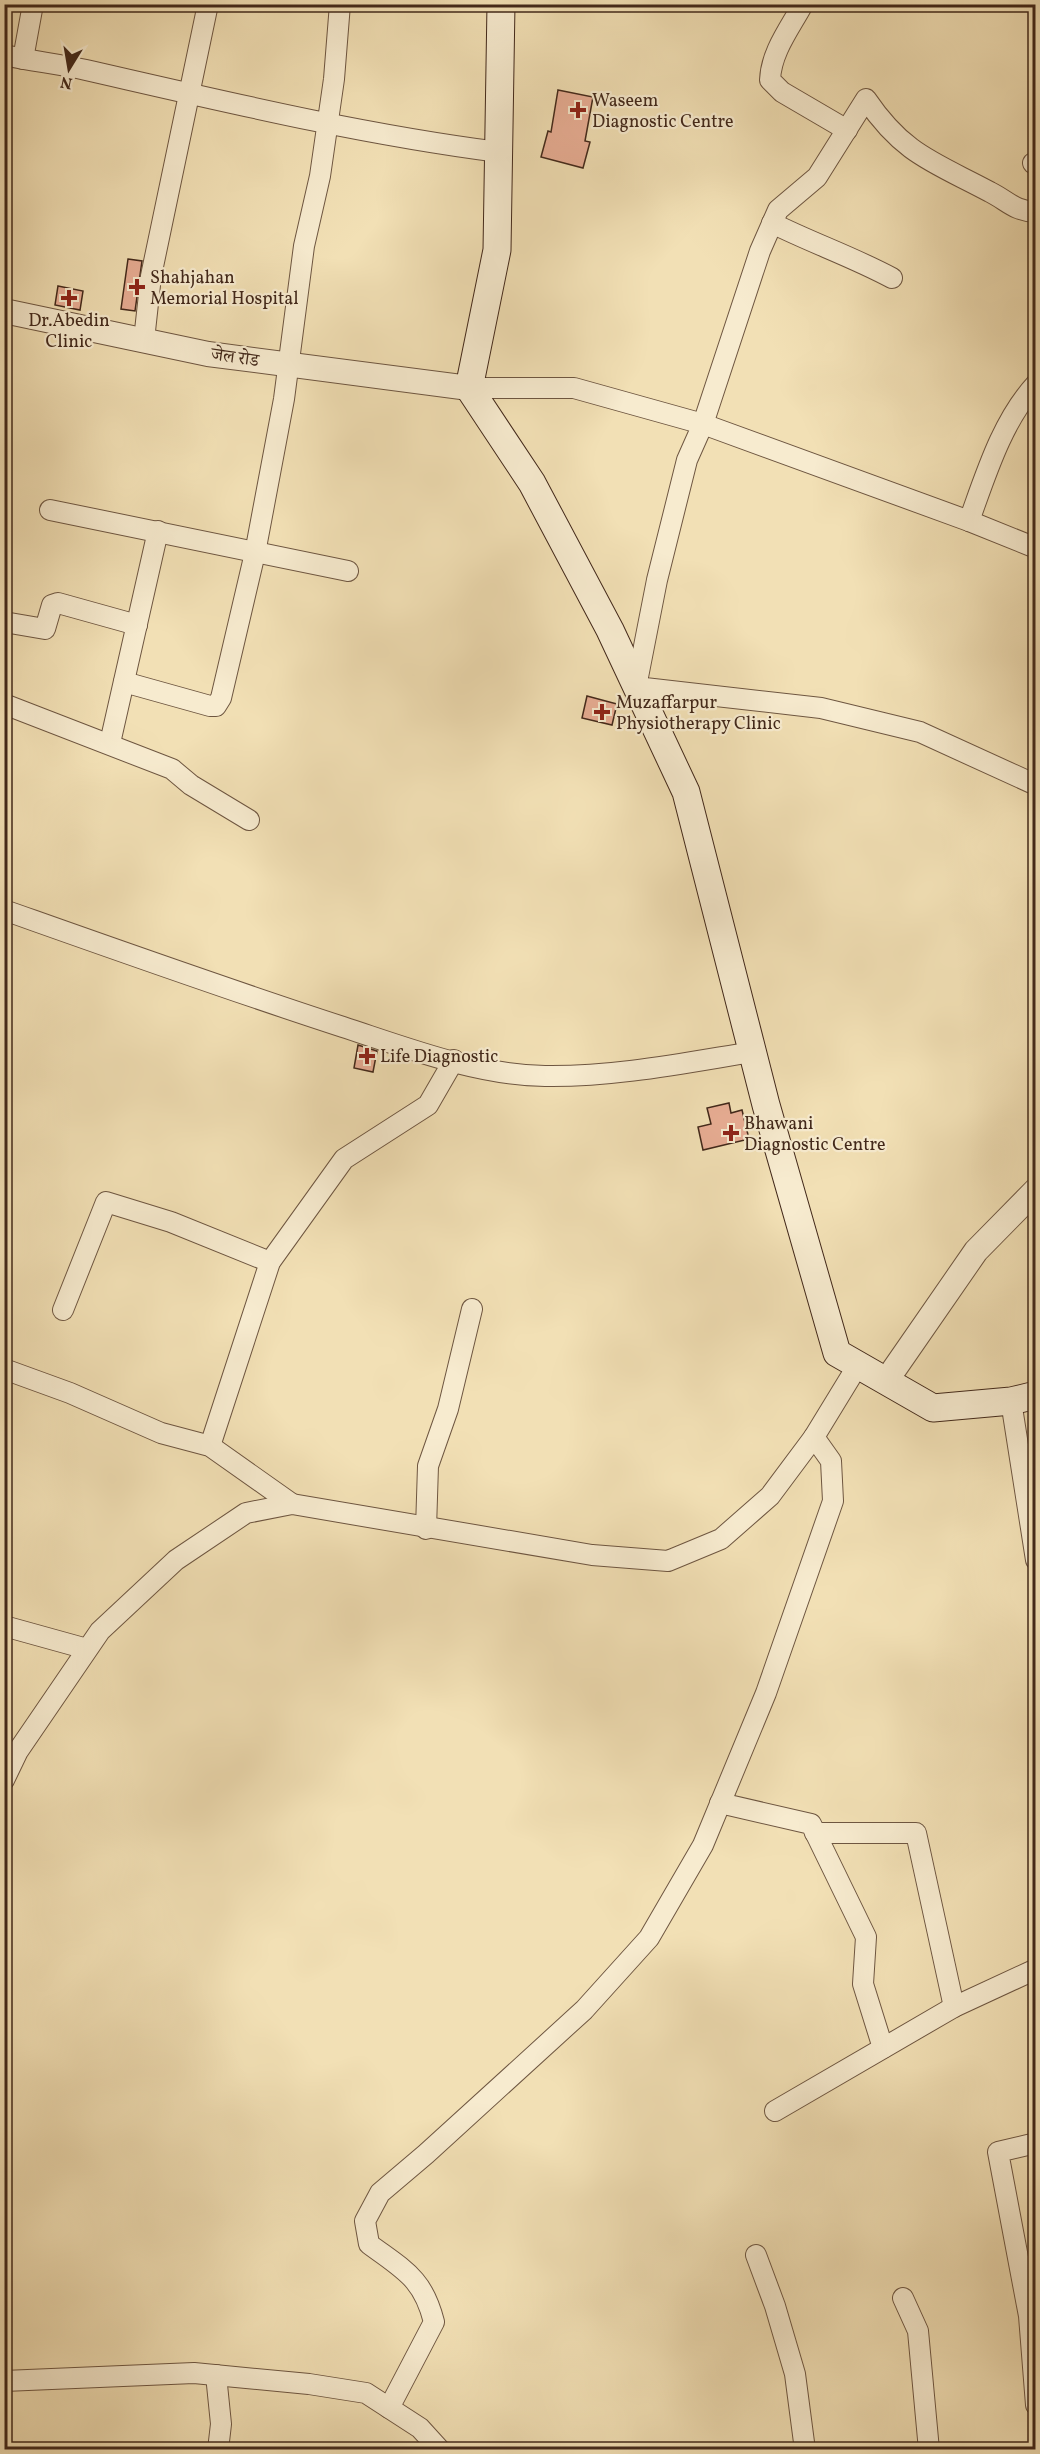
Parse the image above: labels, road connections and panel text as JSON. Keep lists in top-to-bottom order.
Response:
{
  "streets": {
    "street": ["जेल रोड"]
  },
  "places": {
    "health": [
      "Waseem Diagnostic Centre",
      "Shahjahan Memorial Hospital",
      "Dr.Abedin Clinic",
      "Muzaffarpur Physiotherapy Clinic",
      "Life Diagnostic",
      "Bhawani Diagnostic Centre"
    ]
  },
  "north": "bottom"
}
